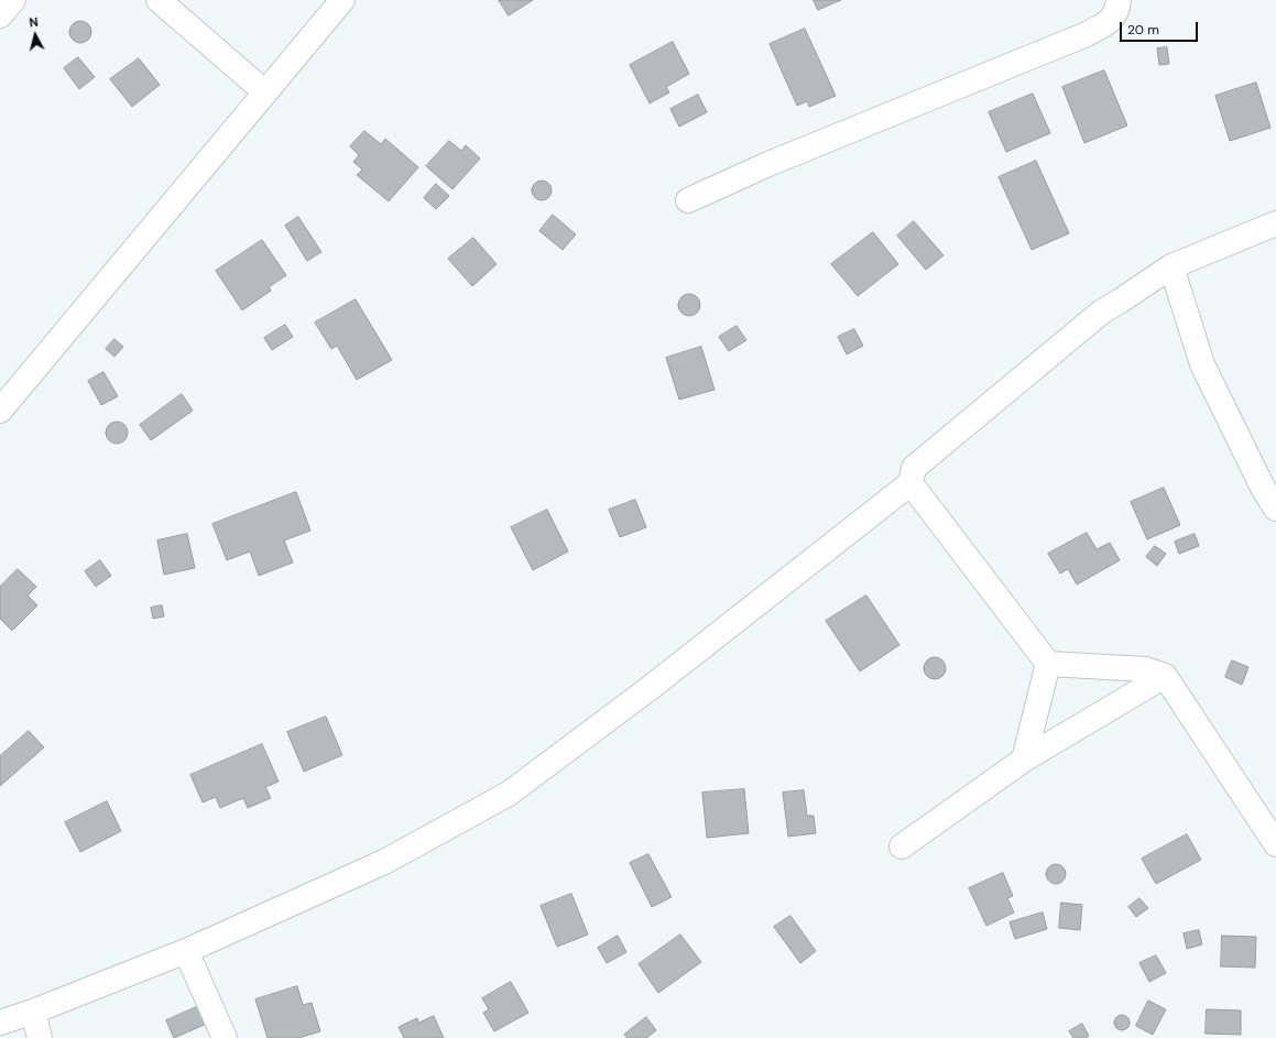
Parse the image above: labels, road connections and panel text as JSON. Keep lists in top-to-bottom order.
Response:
{
  "scale_bar": "20 m",
  "north": "top"
}
